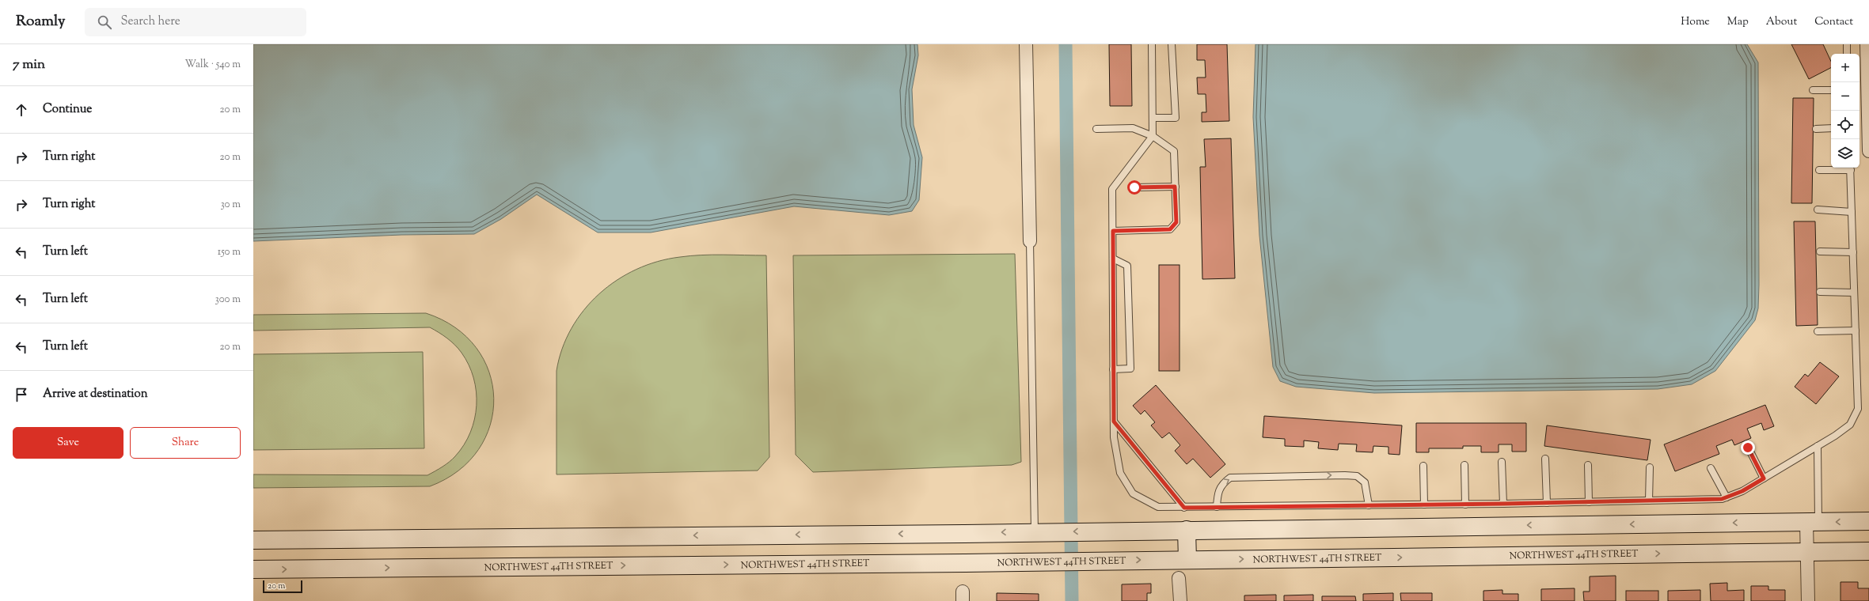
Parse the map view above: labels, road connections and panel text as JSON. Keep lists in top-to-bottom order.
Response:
{
  "streets": {
    "street": ["NORTHWEST 44TH STREET"]
  },
  "scale_bar": "20 m",
  "page": {
    "header": "Roamly",
    "search": "Search here",
    "nav": [
      "Home",
      "Map",
      "About",
      "Contact"
    ],
    "heading": ["7 min", "Walk · 540 m"],
    "map_buttons": ["+", "−"],
    "list": [
      ["Continue", "20 m"],
      ["Turn right", "20 m"],
      ["Turn right", "30 m"],
      ["Turn left", "150 m"],
      ["Turn left", "300 m"],
      ["Turn left", "20 m"],
      "Arrive at destination"
    ],
    "buttons": ["Save", "Share"],
    "scale": "20 m"
  }
}
